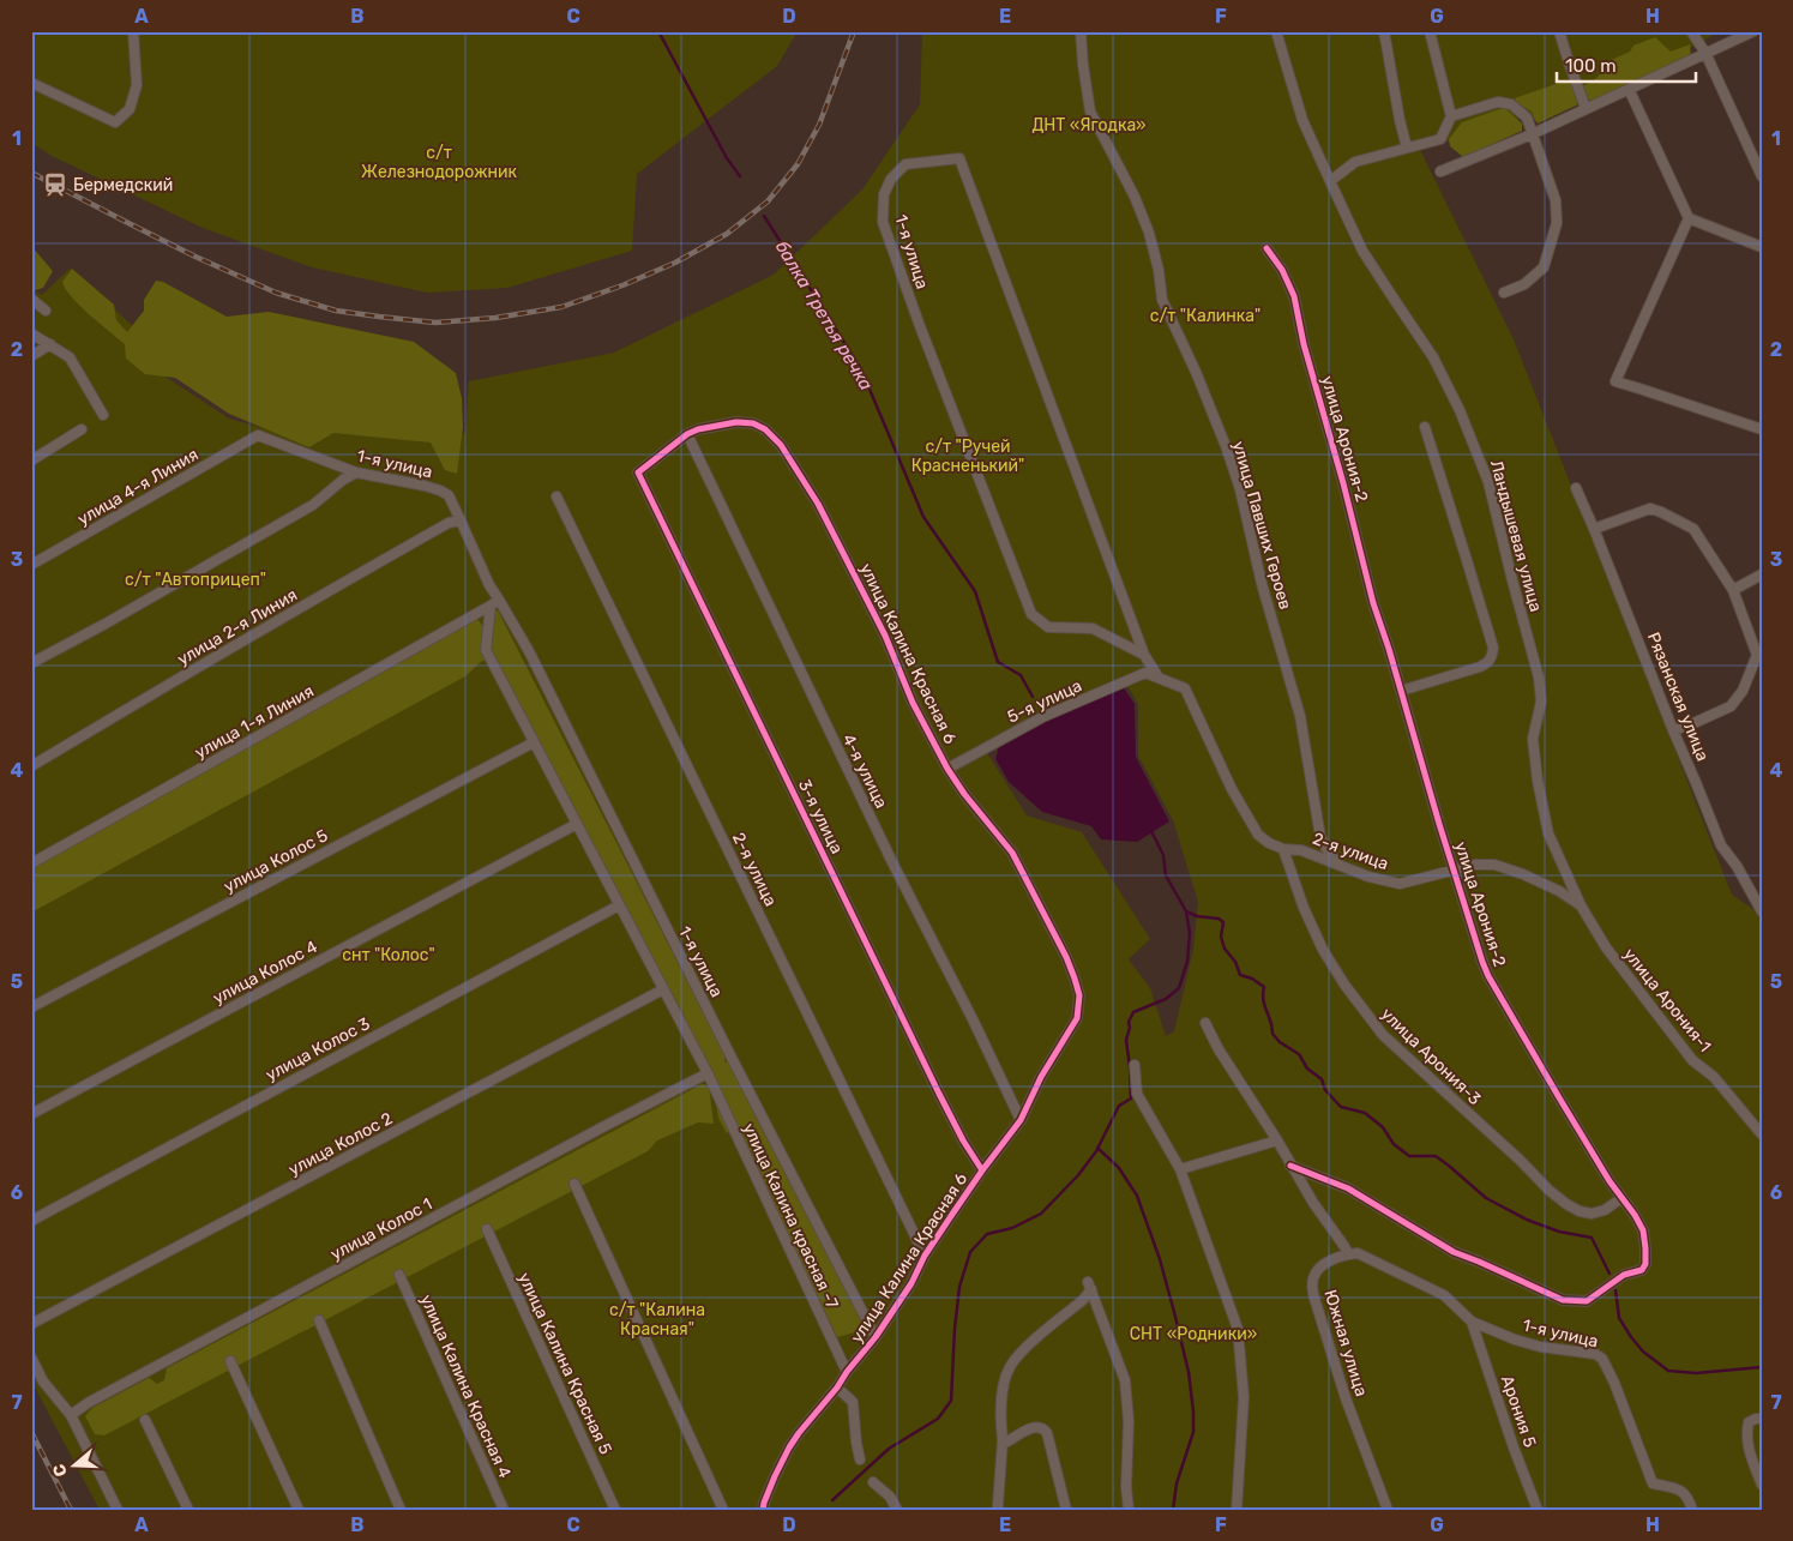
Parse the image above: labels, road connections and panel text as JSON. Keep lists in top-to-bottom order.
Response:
{
  "streets": {
    "street": [
      "1-я улица",
      "улица Арония-2",
      "улица 4-я Линия",
      "улица Павших Героев",
      "Ландышевая улица",
      "улица 2-я Линия",
      "улица Калина Красная 6",
      "Рязанская улица",
      "5-я улица",
      "улица 1-я Линия",
      "4-я улица",
      "3-я улица",
      "2-я улица",
      "улица Колос 5",
      "улица Колос 4",
      "улица Арония-1",
      "улица Колос 3",
      "улица Арония-3",
      "улица Колос 2",
      "улица Калина красная -7",
      "улица Колос 1",
      "Южная улица",
      "улица Калина Красная 5",
      "улица Калина Красная 4",
      "Арония 5"
    ]
  },
  "crossings": [
    ["1-я улица", "улица 4-я Линия"],
    ["1-я улица", "улица 2-я Линия"],
    ["1-я улица", "улица Калина Красная 6"],
    ["1-я улица", "5-я улица"],
    ["1-я улица", "2-я улица"],
    ["1-я улица", "Южная улица"],
    ["1-я улица", "Арония 5"],
    ["улица Арония-2", "2-я улица"],
    ["улица Арония-2", "улица Арония-3"],
    ["улица Павших Героев", "2-я улица"],
    ["Ландышевая улица", "2-я улица"],
    ["Ландышевая улица", "улица Арония-1"],
    ["улица Калина Красная 6", "5-я улица"],
    ["улица Калина Красная 6", "4-я улица"],
    ["улица Калина Красная 6", "3-я улица"],
    ["улица Калина Красная 6", "2-я улица"],
    ["улица Калина Красная 6", "улица Калина красная -7"],
    ["5-я улица", "2-я улица"],
    ["4-я улица", "3-я улица"],
    ["2-я улица", "улица Арония-1"],
    ["2-я улица", "улица Арония-3"],
    ["улица Калина красная -7", "улица Колос 1"]
  ],
  "water": ["балка Третья речка"],
  "parks": [
    "ДНТ «Ягодка»",
    "с/т Железнодорожник",
    "с/т \"Калинка\"",
    "с/т \"Ручей Красненький\"",
    "с/т \"Автоприцеп\"",
    "снт \"Колос\"",
    "с/т \"Калина Красная\"",
    "СНТ «Родники»"
  ],
  "places": {
    "station": ["Бермедский"]
  },
  "scale_bar": "100 m",
  "north": "left",
  "grid": {
    "columns": [
      "A",
      "B",
      "C",
      "D",
      "E",
      "F",
      "G",
      "H"
    ],
    "rows": [
      "1",
      "2",
      "3",
      "4",
      "5",
      "6",
      "7"
    ]
  }
}
